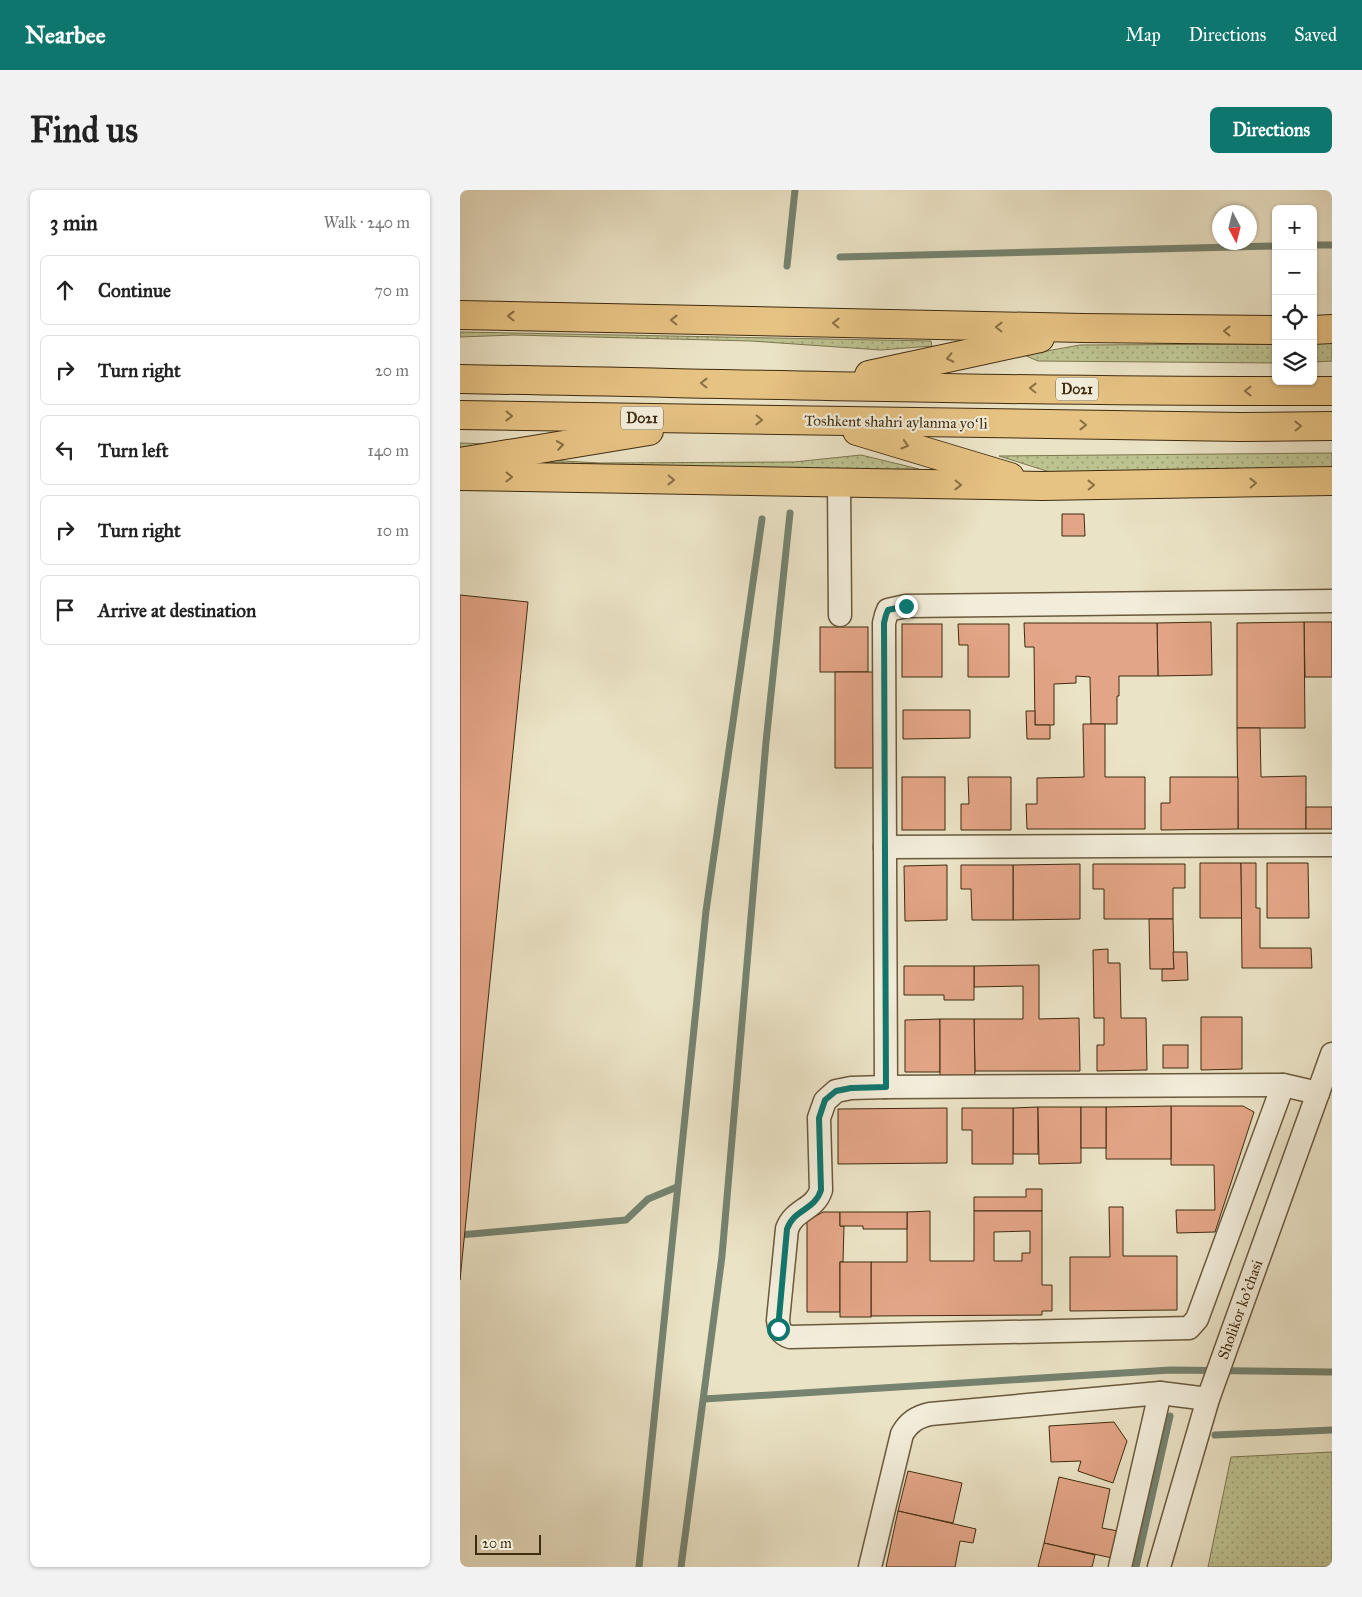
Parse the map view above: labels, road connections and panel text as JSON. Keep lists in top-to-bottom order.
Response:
{
  "streets": {
    "highway": ["D021", "Toshkent shahri aylanma yoʻli"],
    "street": ["Sholikor ko'chasi"]
  },
  "scale_bar": "20 m",
  "north": "bottom",
  "page": {
    "header": "Nearbee",
    "nav": ["Map", "Directions", "Saved"],
    "buttons": "Directions",
    "title": "Find us",
    "heading": ["3 min", "Walk · 240 m"],
    "map_buttons": ["+", "−"],
    "list": [
      ["Continue", "70 m"],
      ["Turn right", "20 m"],
      ["Turn left", "140 m"],
      ["Turn right", "10 m"],
      "Arrive at destination"
    ],
    "scale": "20 m"
  }
}
